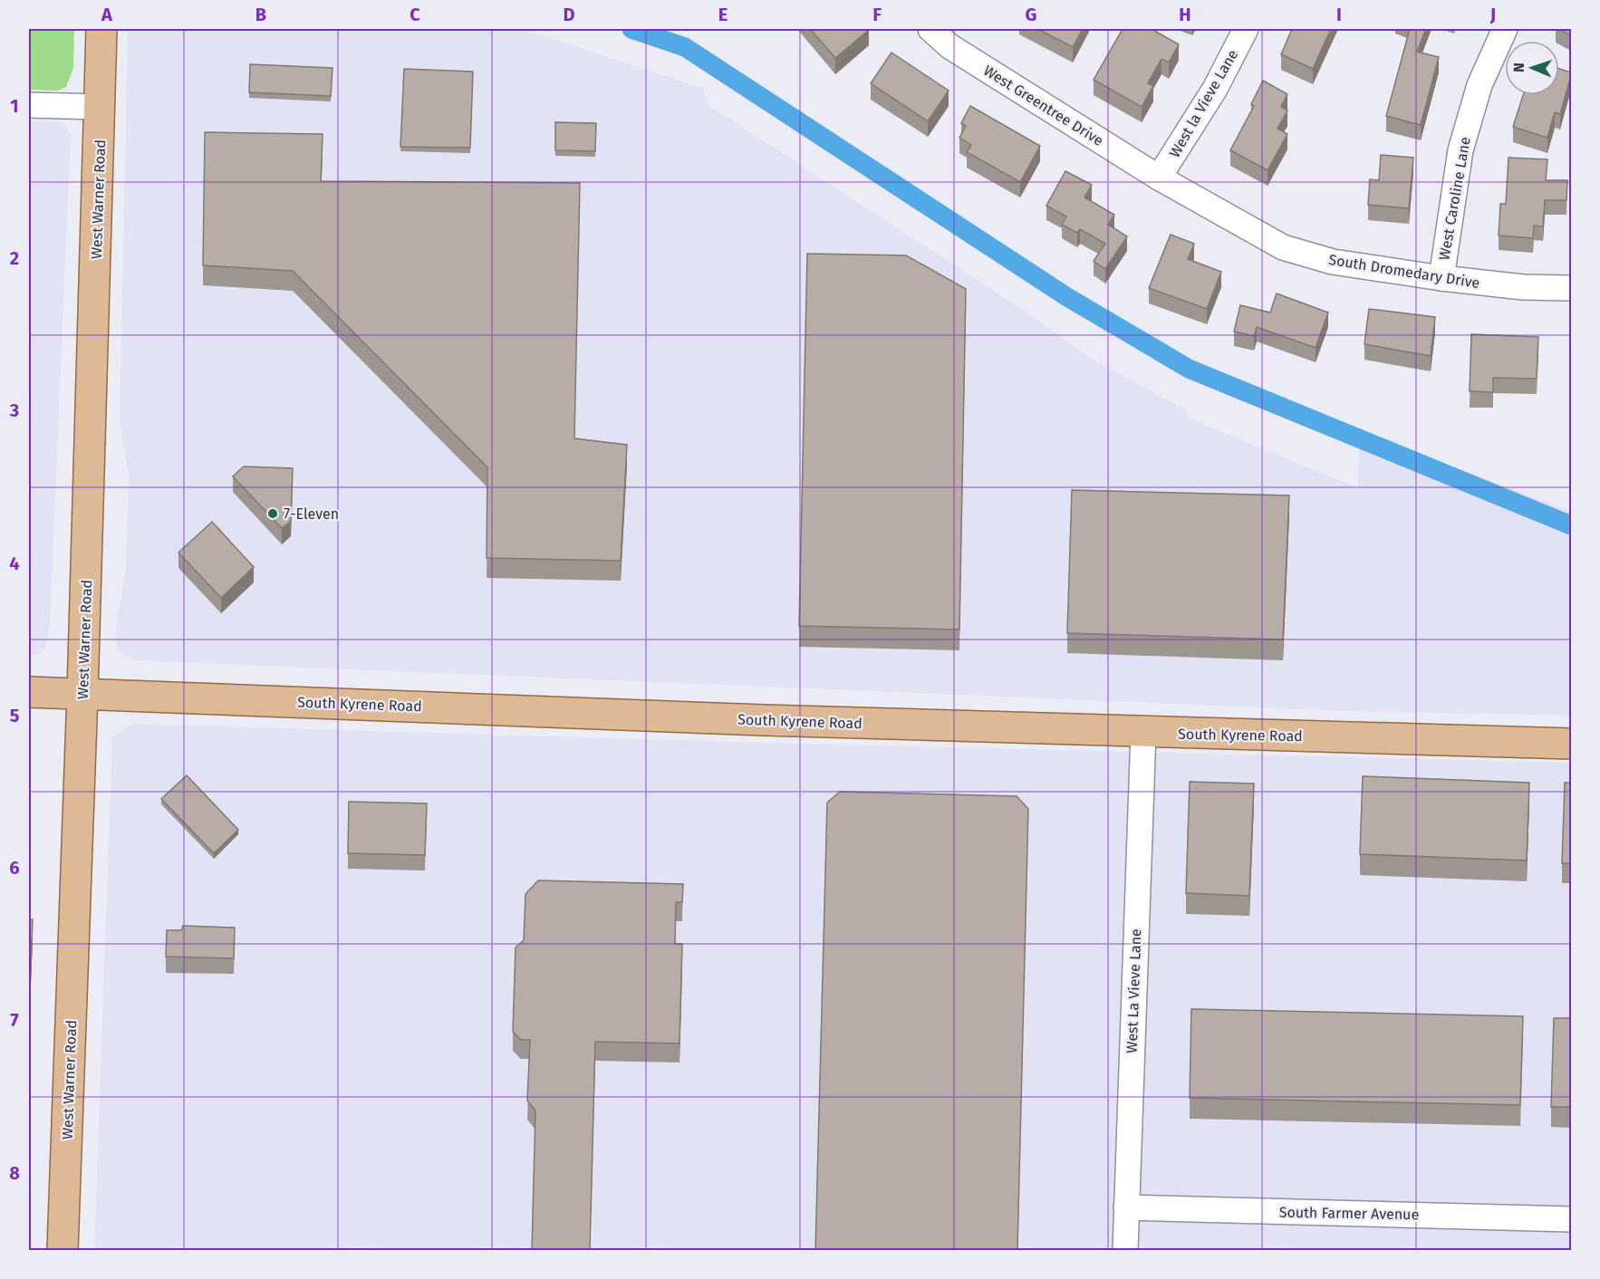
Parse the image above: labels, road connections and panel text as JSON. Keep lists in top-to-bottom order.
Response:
{
  "streets": {
    "main road": ["West Warner Road", "South Kyrene Road"],
    "street": [
      "West la Vieve Lane",
      "West Greentree Drive",
      "West Caroline Lane",
      "South Dromedary Drive",
      "West La Vieve Lane",
      "South Farmer Avenue"
    ]
  },
  "crossings": [
    ["West la Vieve Lane", "West Greentree Drive"],
    ["West la Vieve Lane", "South Dromedary Drive"],
    ["West Greentree Drive", "South Dromedary Drive"],
    ["West Caroline Lane", "South Dromedary Drive"],
    ["West Warner Road", "South Kyrene Road"],
    ["South Kyrene Road", "West La Vieve Lane"],
    ["West La Vieve Lane", "South Farmer Avenue"]
  ],
  "places": ["7-Eleven"],
  "north": "left",
  "grid": {
    "columns": [
      "A",
      "B",
      "C",
      "D",
      "E",
      "F",
      "G",
      "H",
      "I",
      "J"
    ],
    "rows": [
      "1",
      "2",
      "3",
      "4",
      "5",
      "6",
      "7",
      "8"
    ]
  }
}
